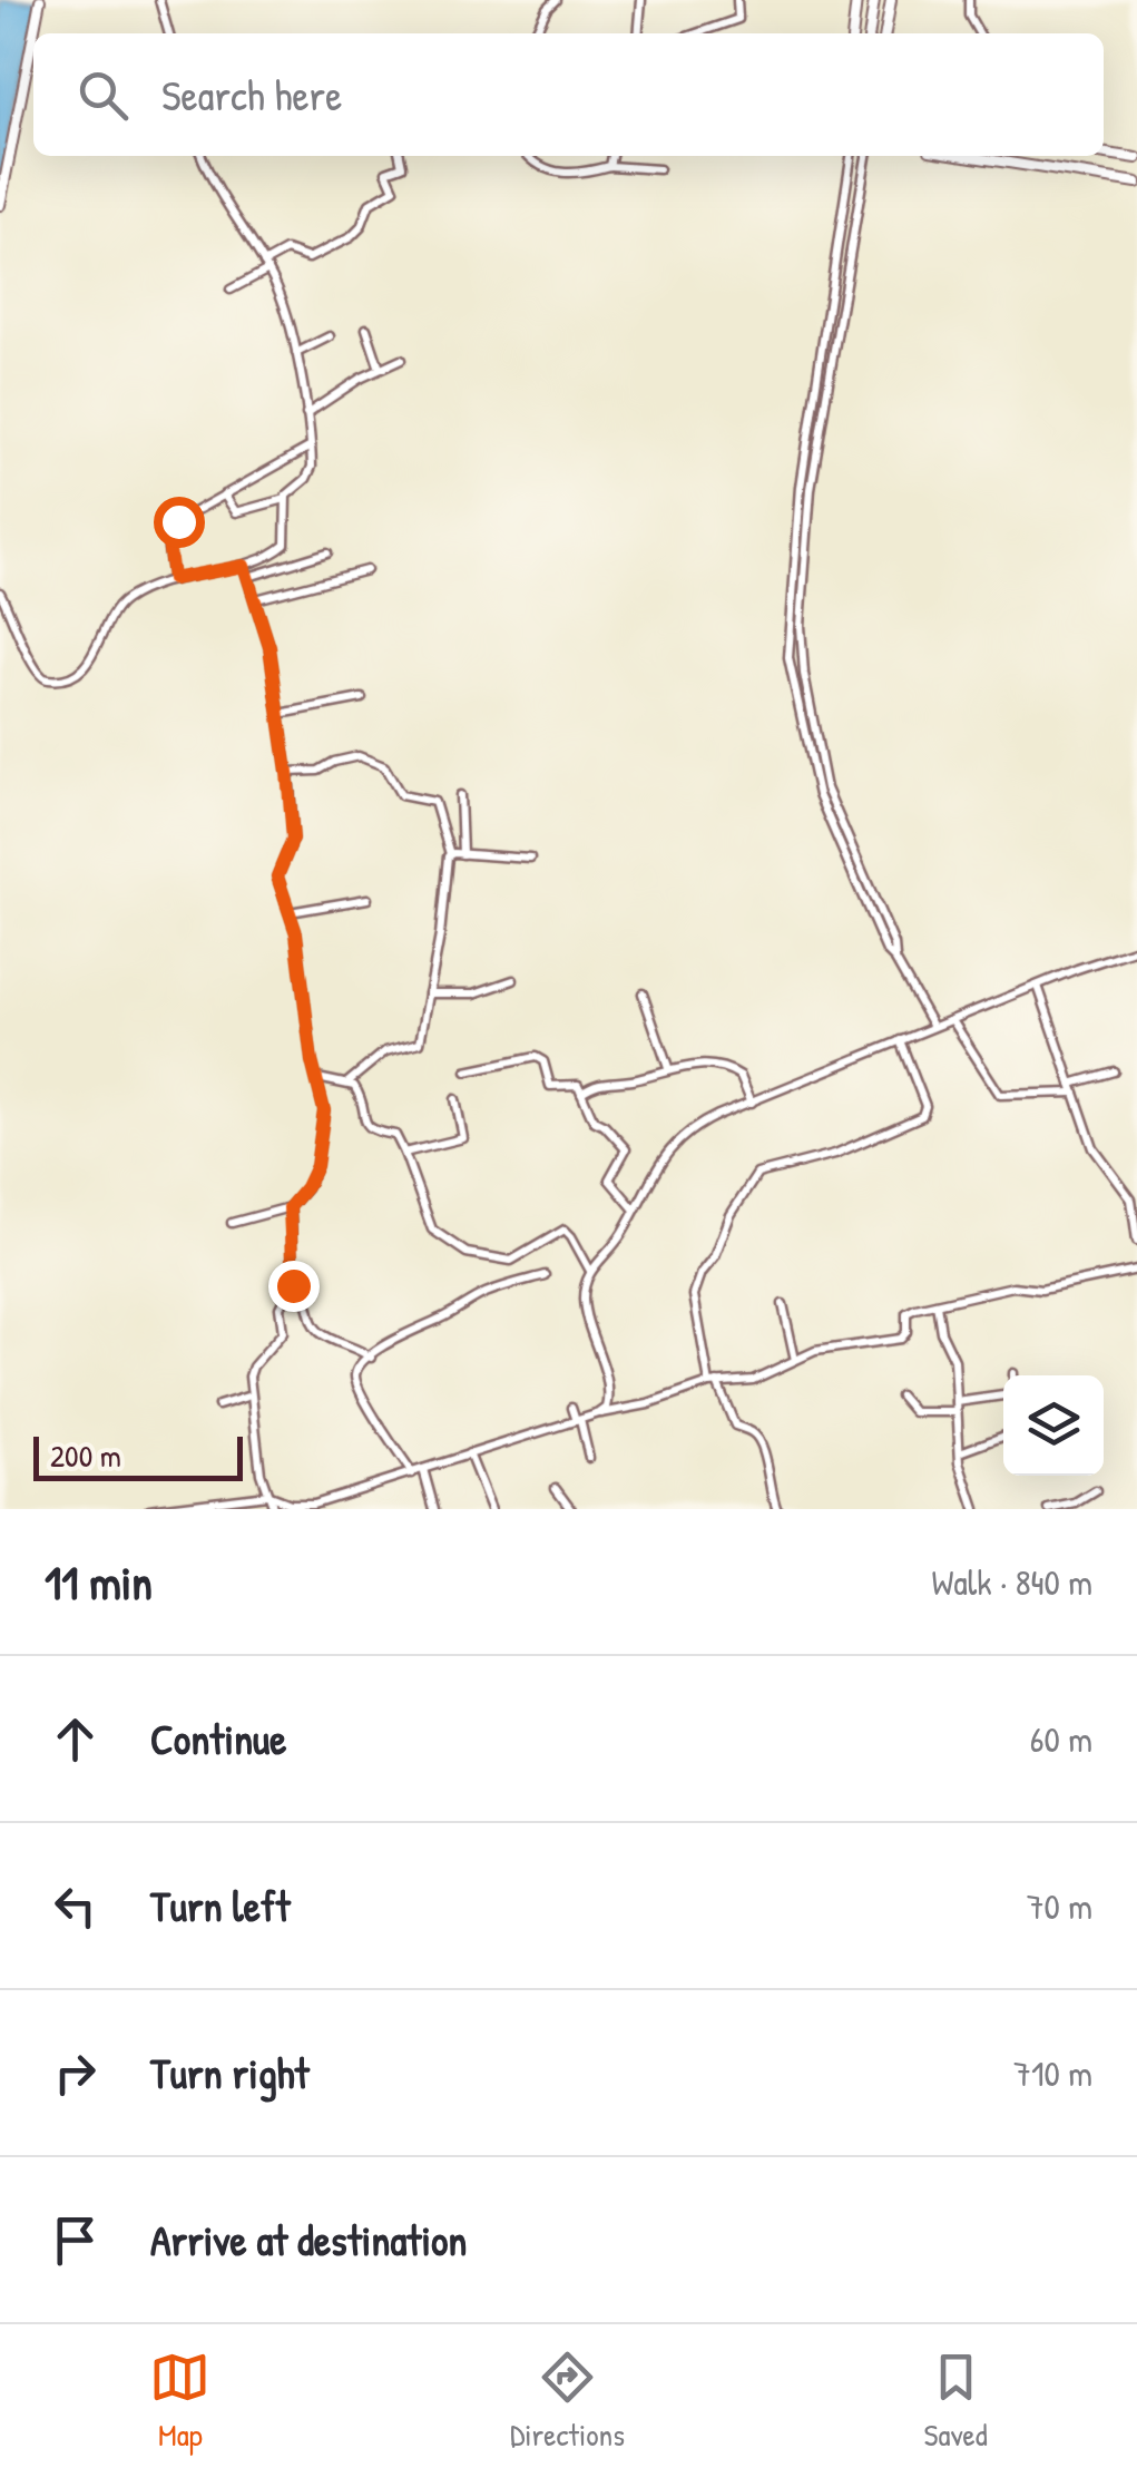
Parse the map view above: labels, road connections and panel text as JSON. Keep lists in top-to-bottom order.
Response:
{
  "scale_bar": "200 m",
  "page": {
    "search": "Search here",
    "scale": "200 m",
    "heading": ["11 min", "Walk · 840 m"],
    "list": [
      ["Continue", "60 m"],
      ["Turn left", "70 m"],
      ["Turn right", "710 m"],
      "Arrive at destination"
    ],
    "nav": ["Map", "Directions", "Saved"]
  }
}
